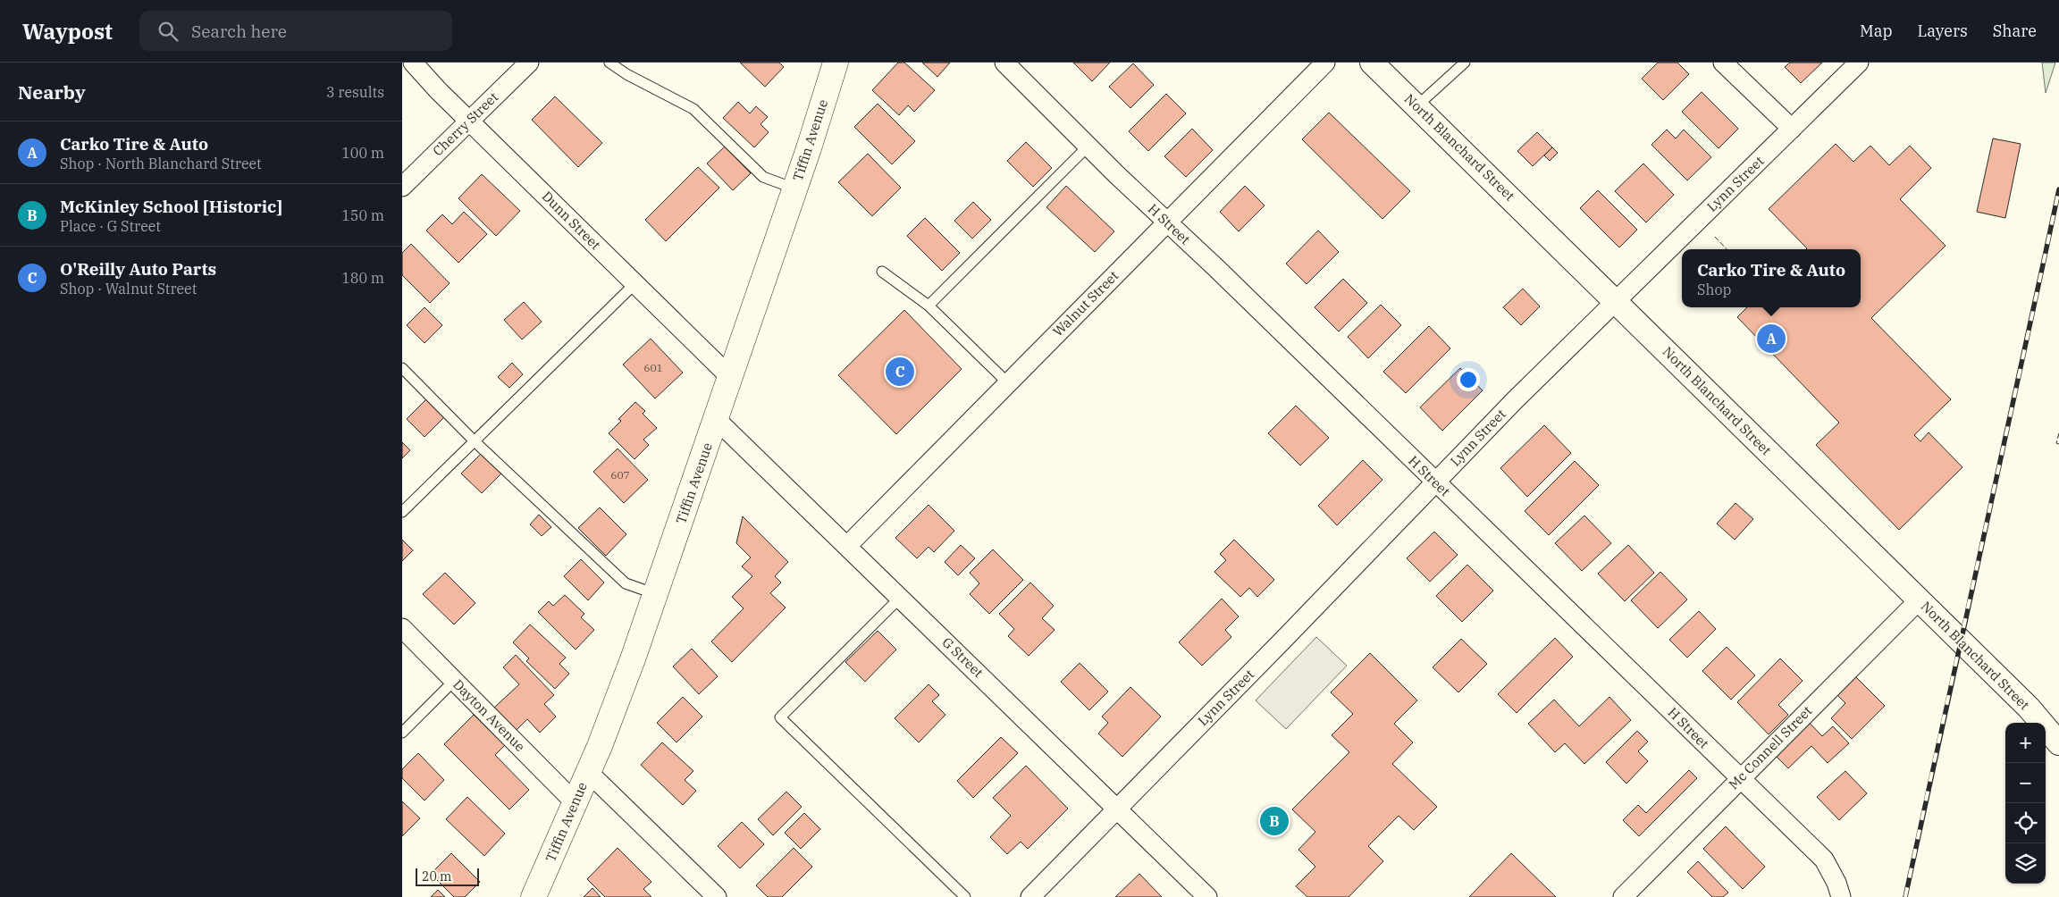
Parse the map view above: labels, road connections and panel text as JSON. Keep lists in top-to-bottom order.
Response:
{
  "streets": {
    "highway": ["Tiffin Avenue"],
    "street": [
      "Cherry Street",
      "North Blanchard Street",
      "Lynn Street",
      "Dunn Street",
      "H Street",
      "Walnut Street",
      "G Street",
      "Dayton Avenue",
      "Mc Connell Street"
    ]
  },
  "crossings": [
    ["Cherry Street", "Dunn Street"],
    ["Tiffin Avenue", "Dunn Street"],
    ["Tiffin Avenue", "G Street"],
    ["Tiffin Avenue", "Dayton Avenue"],
    ["North Blanchard Street", "Lynn Street"],
    ["North Blanchard Street", "Mc Connell Street"],
    ["Lynn Street", "H Street"],
    ["Lynn Street", "G Street"],
    ["H Street", "Walnut Street"],
    ["H Street", "Mc Connell Street"],
    ["Walnut Street", "G Street"]
  ],
  "house_numbers": ["601", "607"],
  "scale_bar": "20 m",
  "page": {
    "header": "Waypost",
    "search": "Search here",
    "nav": ["Map", "Layers", "Share"],
    "heading": ["Nearby", "3 results"],
    "list": [
      {
        "mark": "A",
        "name": "Carko Tire & Auto",
        "note": "Shop · North Blanchard Street",
        "value": "100 m"
      },
      {
        "mark": "B",
        "name": "McKinley School [Historic]",
        "note": "Place · G Street",
        "value": "150 m"
      },
      {
        "mark": "C",
        "name": "O'Reilly Auto Parts",
        "note": "Shop · Walnut Street",
        "value": "180 m"
      }
    ],
    "popup": ["Carko Tire & Auto", "Shop"],
    "pins": ["A", "C", "B"],
    "map_buttons": ["+", "−"],
    "scale": "20 m"
  }
}
